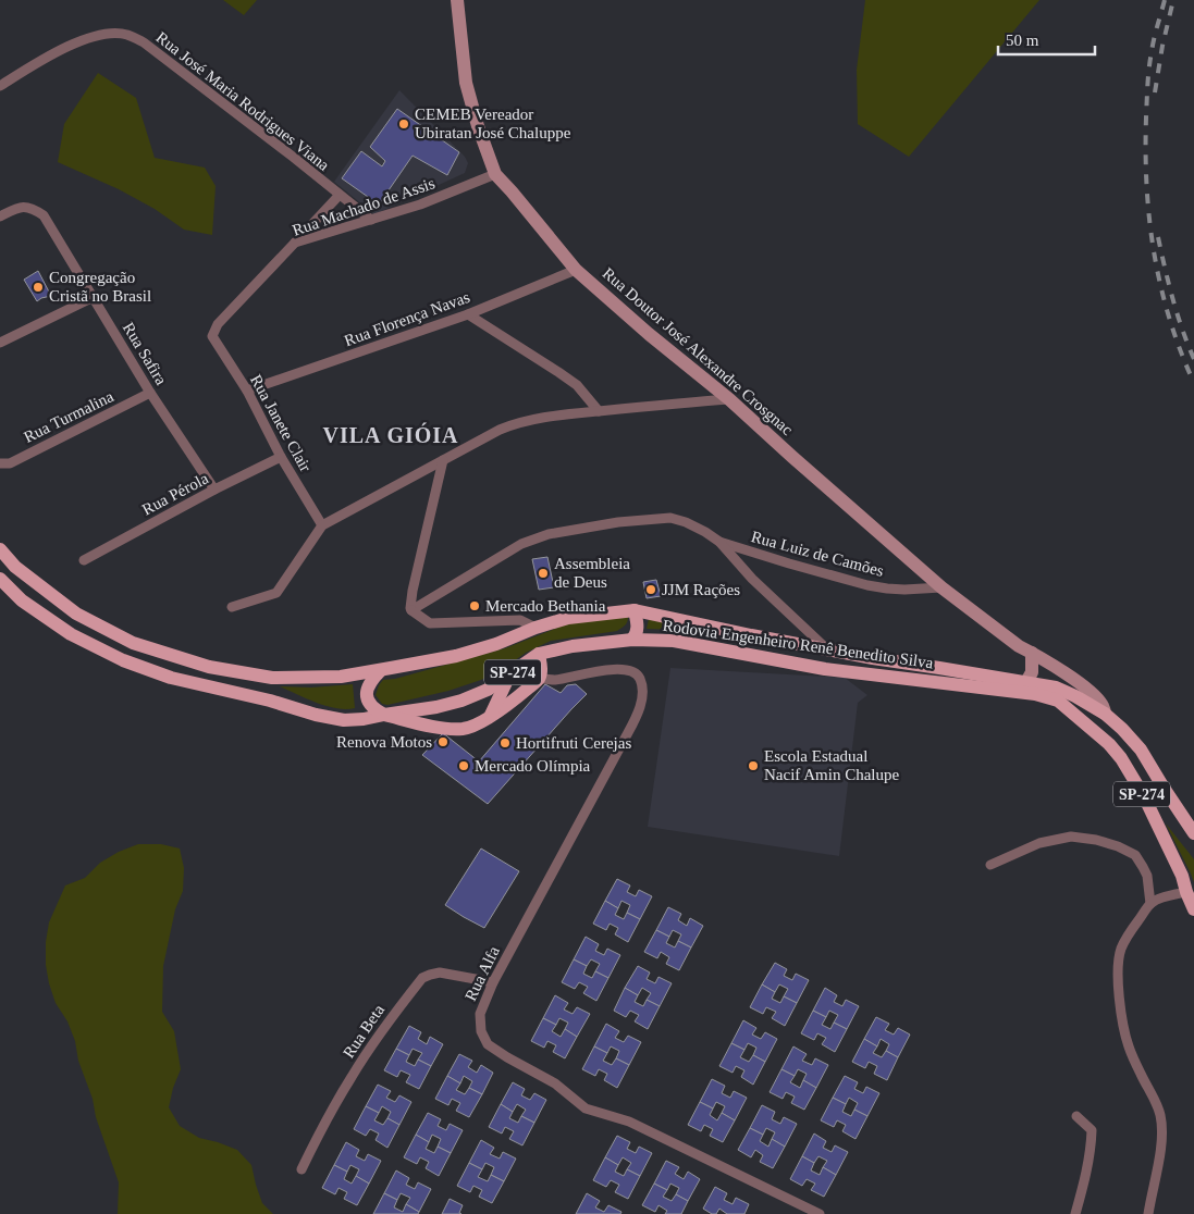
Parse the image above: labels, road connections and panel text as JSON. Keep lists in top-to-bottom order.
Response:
{
  "streets": {
    "main road": ["Rua Doutor José Alexandre Crosgnac", "Rodovia Engenheiro Renê Benedito Silva", "SP-274"],
    "street": [
      "Rua José Maria Rodrigues Viana",
      "Rua Machado de Assis",
      "Rua Florença Navas",
      "Rua Safira",
      "Rua Turmalina",
      "Rua Janete Clair",
      "Rua Pérola",
      "Rua Luiz de Camões",
      "Rua Alfa",
      "Rua Beta"
    ]
  },
  "crossings": [
    ["Rua José Maria Rodrigues Viana", "Rua Machado de Assis"],
    ["Rua Machado de Assis", "Rua Doutor José Alexandre Crosgnac"],
    ["Rua Machado de Assis", "Rua Janete Clair"],
    ["Rua Florença Navas", "Rua Doutor José Alexandre Crosgnac"],
    ["Rua Florença Navas", "Rua Janete Clair"],
    ["Rua Doutor José Alexandre Crosgnac", "Rua Luiz de Camões"],
    ["Rua Doutor José Alexandre Crosgnac", "Rodovia Engenheiro Renê Benedito Silva"],
    ["Rua Safira", "Rua Turmalina"],
    ["Rua Safira", "Rua Pérola"],
    ["Rua Janete Clair", "Rua Pérola"],
    ["Rua Alfa", "Rua Beta"]
  ],
  "districts": ["VILA GIÓIA"],
  "places": [
    "CEMEB Vereador Ubiratan José Chaluppe",
    "Congregação Cristã no Brasil",
    "Assembleia de Deus",
    "JJM Rações",
    "Mercado Bethania",
    "Renova Motos",
    "Hortifruti Cerejas",
    "Mercado Olímpia",
    "Escola Estadual Nacif Amin Chalupe"
  ],
  "scale_bar": "50 m"
}
